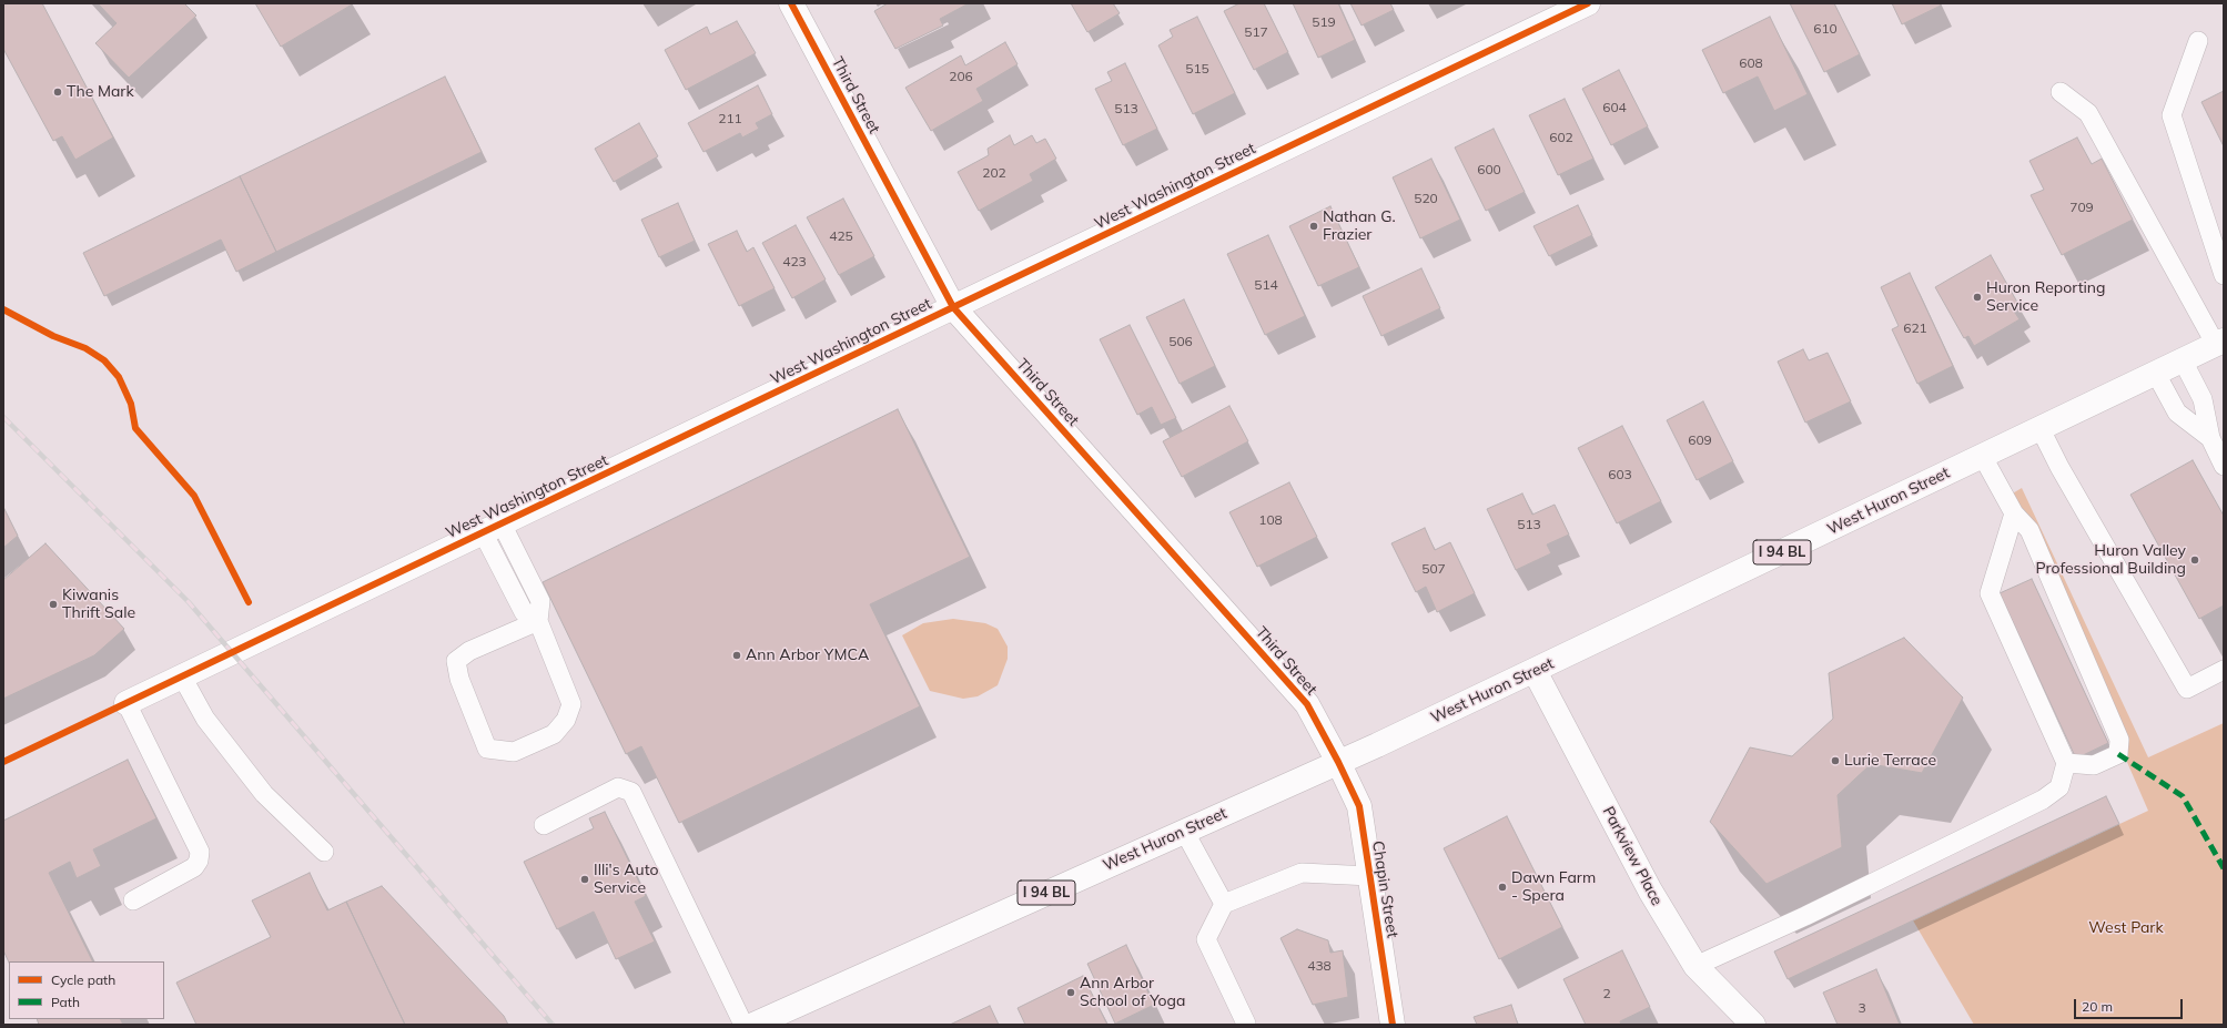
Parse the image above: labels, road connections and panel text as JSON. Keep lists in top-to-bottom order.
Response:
{
  "streets": {
    "street": [
      "Third Street",
      "West Washington Street",
      "West Huron Street",
      "I 94 BL",
      "Parkview Place",
      "Chapin Street"
    ]
  },
  "crossings": [
    ["Third Street", "West Washington Street"],
    ["Third Street", "West Huron Street"],
    ["Third Street", "Chapin Street"],
    ["West Huron Street", "Parkview Place"],
    ["West Huron Street", "Chapin Street"]
  ],
  "parks": ["West Park"],
  "places": [
    "The Mark",
    "Nathan G. Frazier",
    "Huron Reporting Service",
    "Huron Valley Professional Building",
    "Kiwanis Thrift Sale",
    "Ann Arbor YMCA",
    "Lurie Terrace",
    "Illi's Auto Service",
    "Dawn Farm - Spera",
    "Ann Arbor School of Yoga"
  ],
  "house_numbers": [
    "519",
    "610",
    "517",
    "608",
    "515",
    "206",
    "604",
    "513",
    "211",
    "602",
    "600",
    "202",
    "520",
    "709",
    "425",
    "423",
    "514",
    "621",
    "506",
    "609",
    "603",
    "108",
    "513",
    "507",
    "438",
    "2",
    "3"
  ],
  "legend": ["Cycle path", "Path"],
  "scale_bar": "20 m"
}
